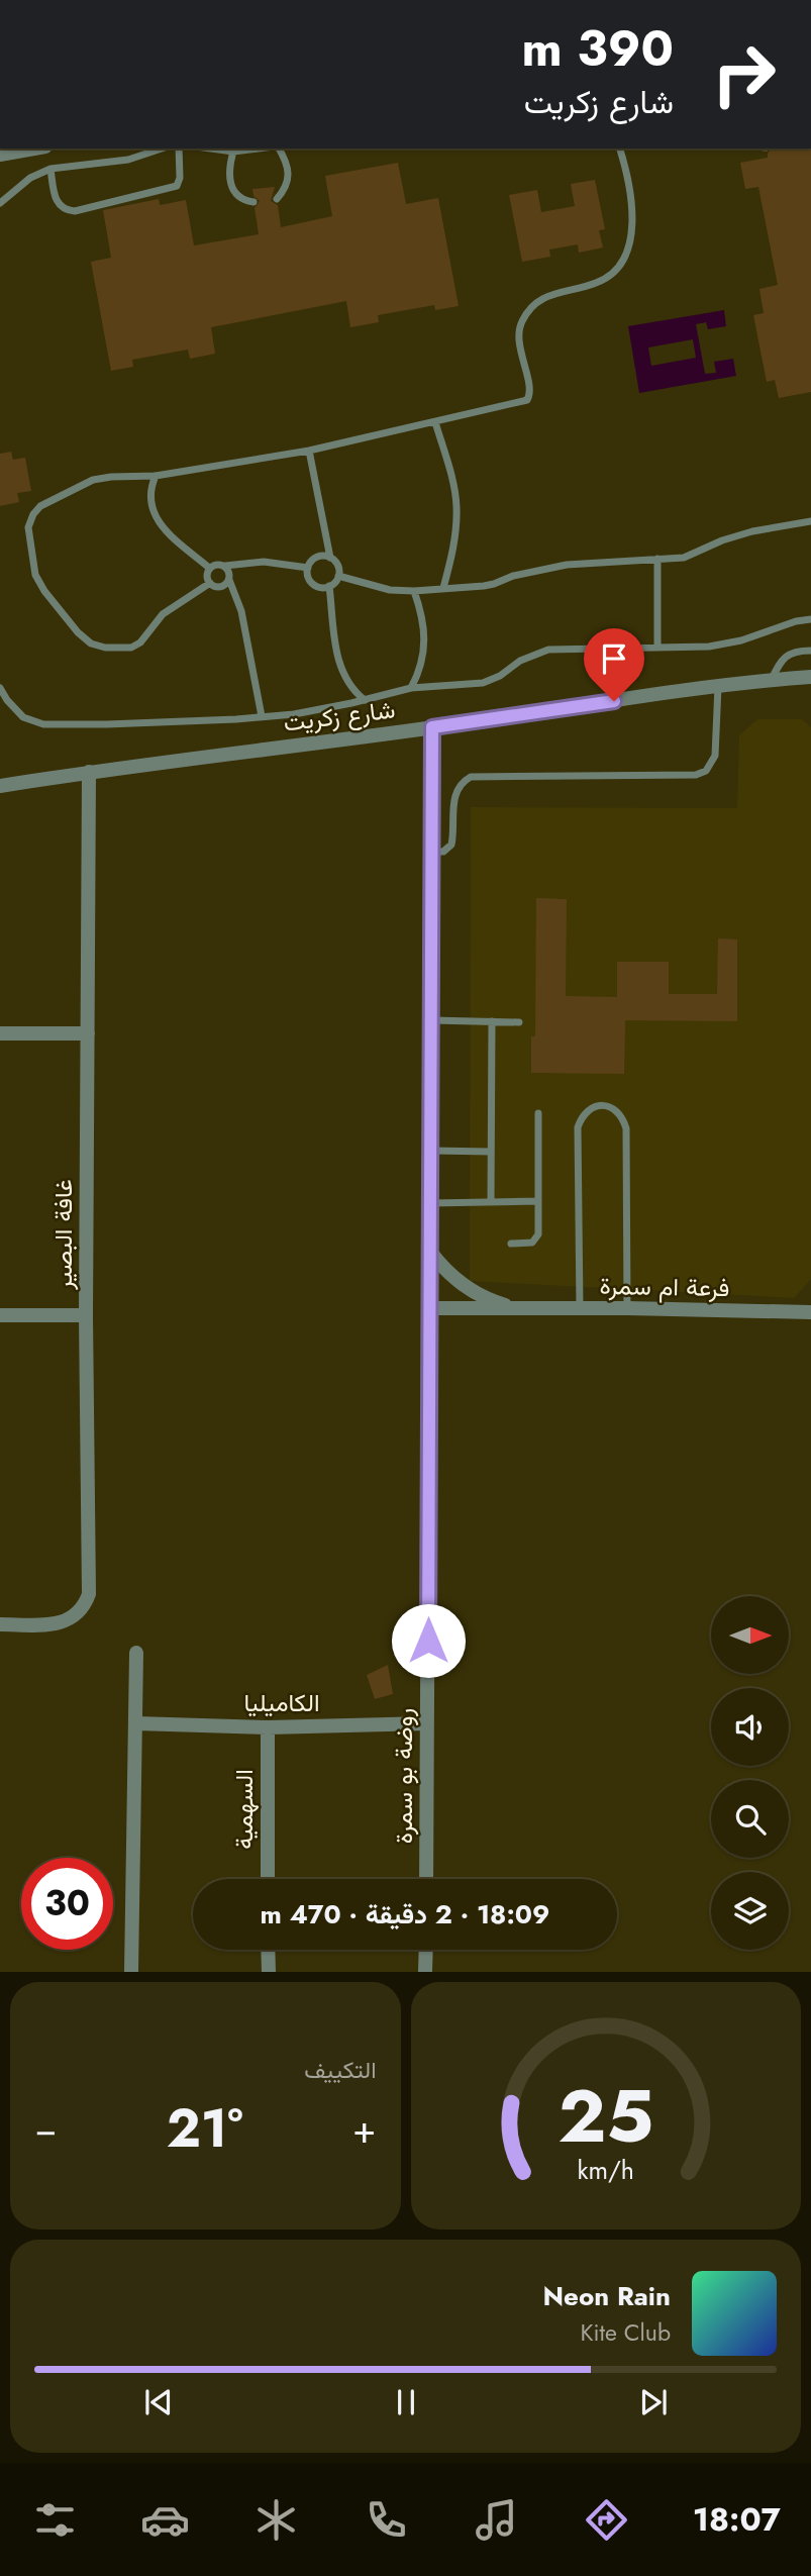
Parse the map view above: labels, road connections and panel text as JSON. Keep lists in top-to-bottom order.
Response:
{
  "streets": {
    "street": [
      "شارع زكريت",
      "غافة البصير",
      "فرعة ام سمرة",
      "الكاميليا",
      "روضة بو سمرة",
      "السهمية"
    ]
  },
  "crossings": [
    ["شارع زكريت", "غافة البصير"],
    ["شارع زكريت", "روضة بو سمرة"],
    ["فرعة ام سمرة", "روضة بو سمرة"],
    ["الكاميليا", "روضة بو سمرة"],
    ["الكاميليا", "السهمية"]
  ],
  "north": "right",
  "page": {
    "turn": ["390 m", "شارع زكريت"],
    "limit": "30",
    "trip": "18:09 · 2 دقيقة · 470 m",
    "tile": "التكييف",
    "heat": ["−", "21°", "+"],
    "song": ["Neon Rain", "Kite Club"],
    "tabs": "18:07",
    "gauge": ["25", "km/h"]
  }
}
